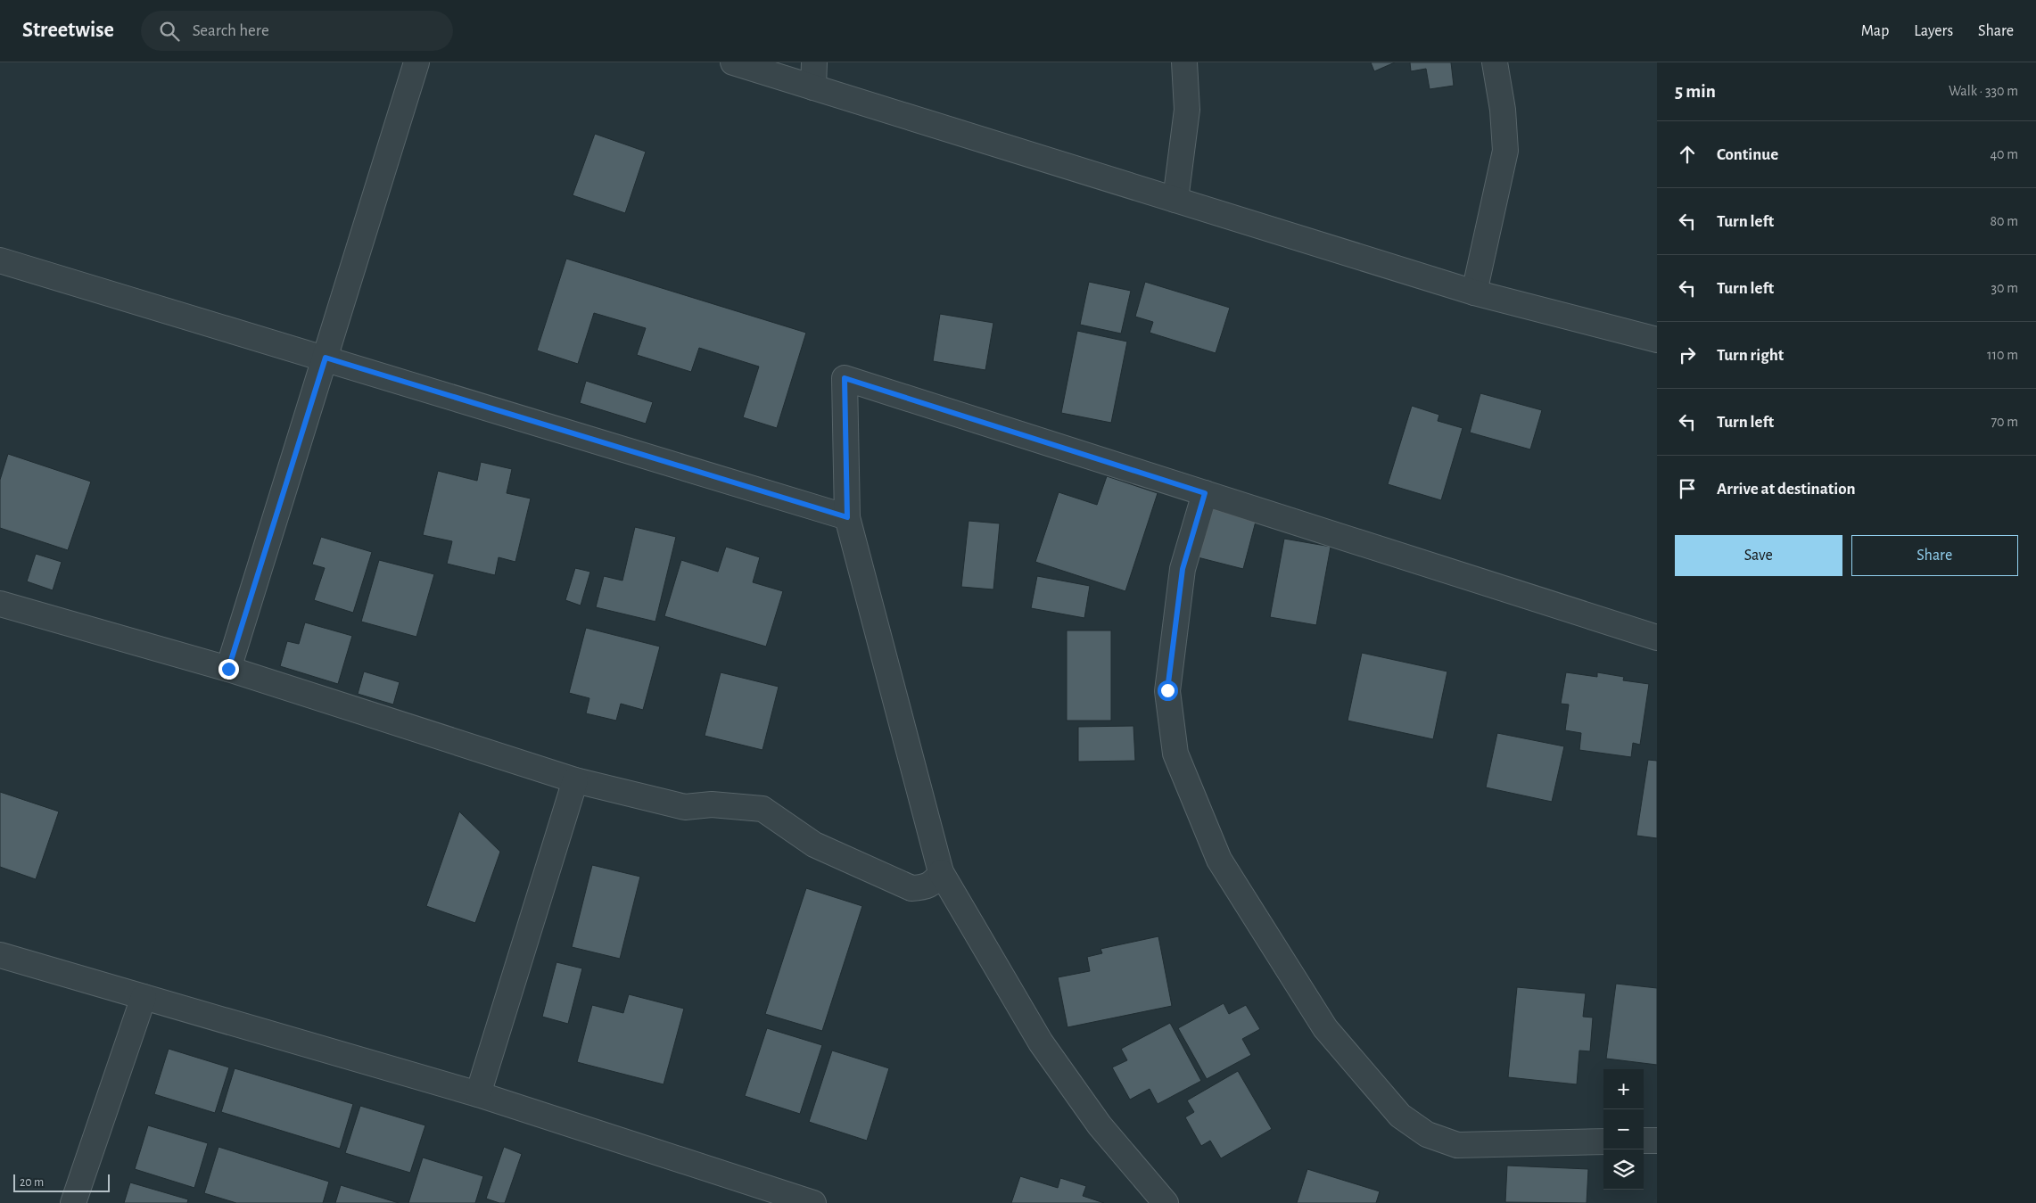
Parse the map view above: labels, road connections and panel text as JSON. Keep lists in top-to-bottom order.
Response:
{
  "scale_bar": "20 m",
  "page": {
    "header": "Streetwise",
    "search": "Search here",
    "nav": ["Map", "Layers", "Share"],
    "heading": ["5 min", "Walk · 330 m"],
    "list": [
      ["Continue", "40 m"],
      ["Turn left", "80 m"],
      ["Turn left", "30 m"],
      ["Turn right", "110 m"],
      ["Turn left", "70 m"],
      "Arrive at destination"
    ],
    "buttons": ["Save", "Share"],
    "map_buttons": ["+", "−"],
    "scale": "20 m"
  }
}
